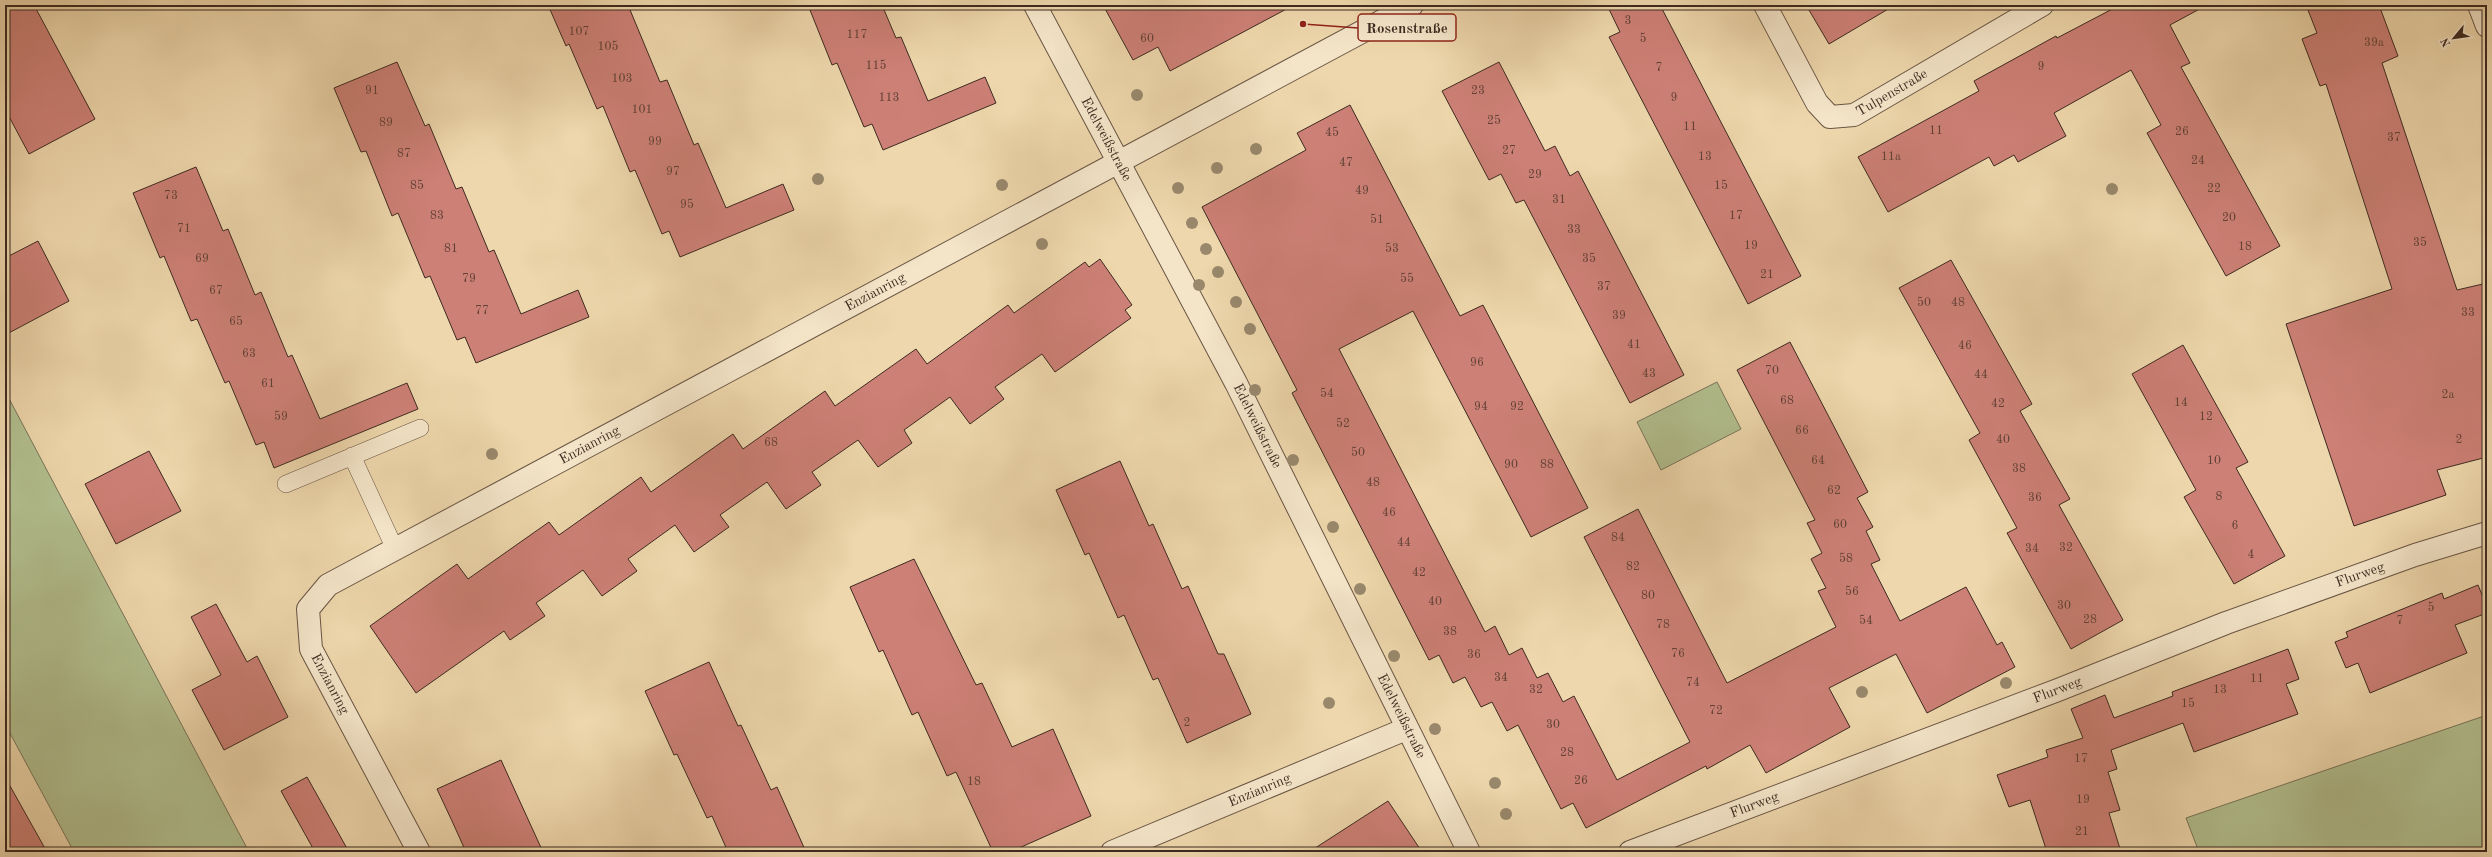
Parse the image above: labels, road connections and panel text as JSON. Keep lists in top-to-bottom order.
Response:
{
  "streets": {
    "street": [
      "Tulpenstraße",
      "Edelweißstraße",
      "Enzianring",
      "Flurweg"
    ]
  },
  "crossings": [
    ["Edelweißstraße", "Enzianring"]
  ],
  "places": ["Rosenstraße"],
  "house_numbers": [
    "3",
    "107",
    "117",
    "60",
    "5",
    "39a",
    "105",
    "115",
    "9",
    "7",
    "103",
    "91",
    "23",
    "113",
    "9",
    "101",
    "25",
    "89",
    "11",
    "11",
    "26",
    "45",
    "37",
    "99",
    "27",
    "87",
    "13",
    "11a",
    "24",
    "47",
    "97",
    "29",
    "85",
    "15",
    "22",
    "49",
    "73",
    "31",
    "95",
    "83",
    "17",
    "20",
    "51",
    "71",
    "33",
    "35",
    "19",
    "18",
    "81",
    "53",
    "69",
    "35",
    "21",
    "79",
    "55",
    "37",
    "67",
    "50",
    "48",
    "77",
    "33",
    "39",
    "65",
    "41",
    "46",
    "63",
    "96",
    "70",
    "43",
    "44",
    "61",
    "54",
    "2a",
    "68",
    "14",
    "42",
    "94",
    "92",
    "59",
    "12",
    "52",
    "66",
    "40",
    "2",
    "68",
    "50",
    "64",
    "10",
    "90",
    "88",
    "38",
    "48",
    "62",
    "8",
    "36",
    "46",
    "60",
    "6",
    "84",
    "44",
    "32",
    "34",
    "4",
    "58",
    "82",
    "42",
    "56",
    "80",
    "40",
    "30",
    "5",
    "28",
    "54",
    "7",
    "78",
    "38",
    "76",
    "36",
    "34",
    "11",
    "74",
    "32",
    "13",
    "15",
    "72",
    "2",
    "30",
    "28",
    "17",
    "26",
    "18",
    "19",
    "21"
  ],
  "north": "bottom left"
}
